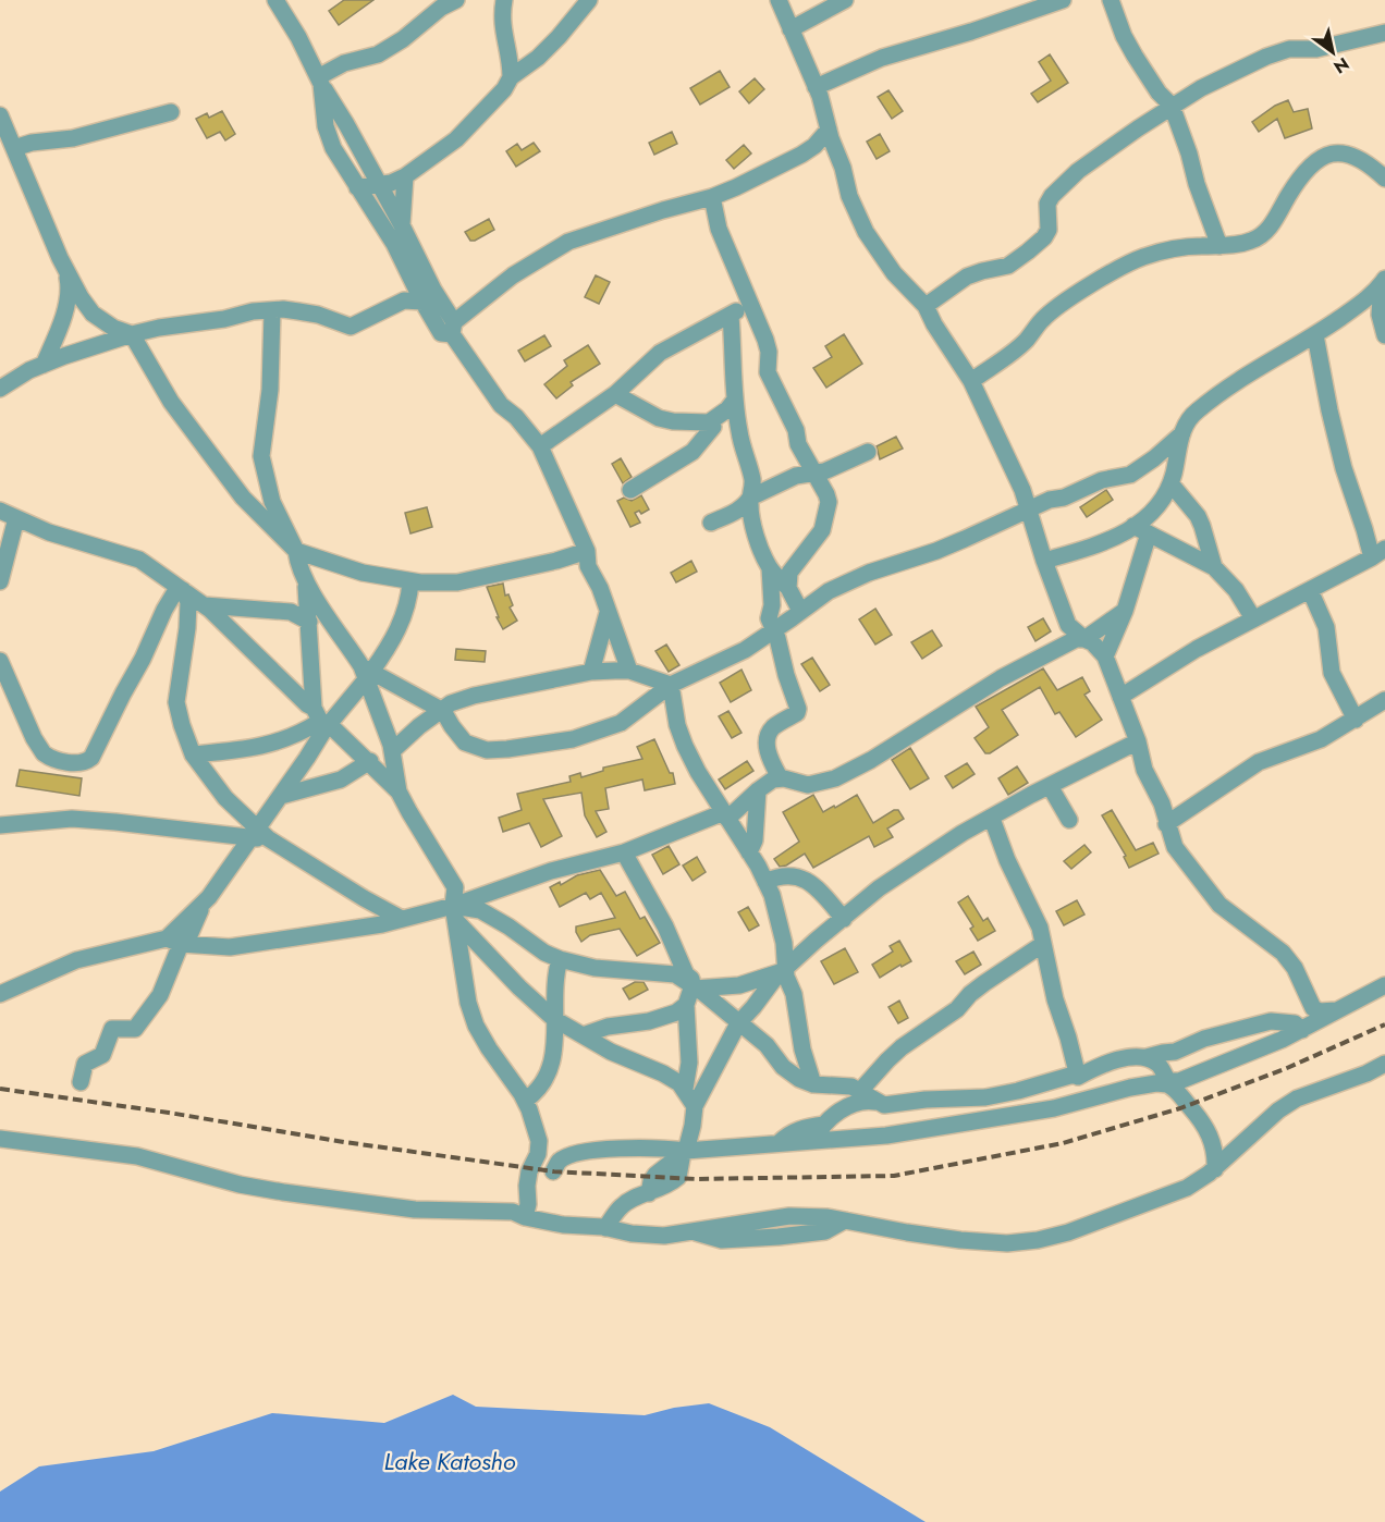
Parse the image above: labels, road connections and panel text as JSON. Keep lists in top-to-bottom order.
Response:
{
  "water": ["Lake Katosho"],
  "north": "bottom right"
}
